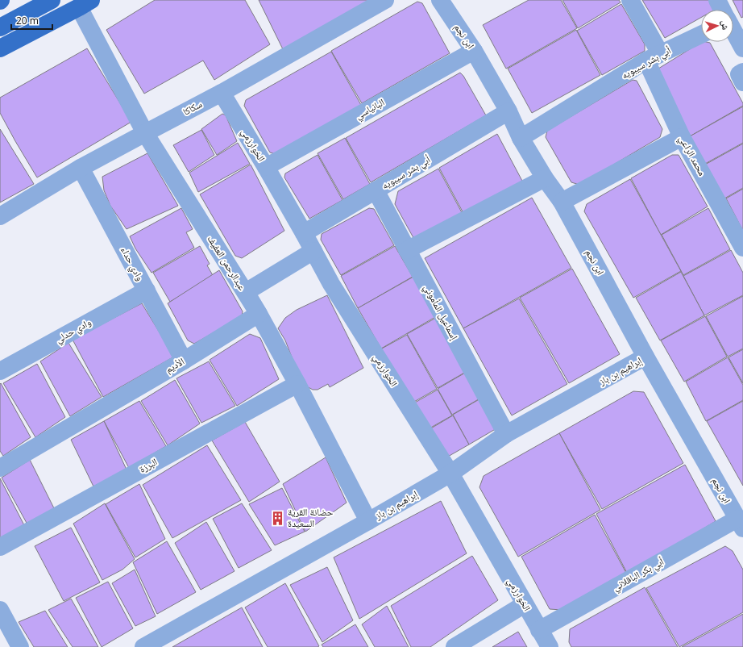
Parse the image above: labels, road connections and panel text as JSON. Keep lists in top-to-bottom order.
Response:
{
  "streets": {
    "street": [
      "ابن نجم",
      "أبي بشر سيبويه",
      "سكاكا",
      "البانياسي",
      "الخوارزمي",
      "محمد الراعي",
      "عبدالرحمن العفيف",
      "وادي حداء",
      "إسماعيل المأموني",
      "وادي حدلي",
      "الأديم",
      "إبراهيم بن باز",
      "البرزة",
      "أبي بكر الباقلاني"
    ]
  },
  "crossings": [
    ["ابن نجم", "أبي بشر سيبويه"],
    ["ابن نجم", "البانياسي"],
    ["ابن نجم", "إبراهيم بن باز"],
    ["ابن نجم", "أبي بكر الباقلاني"],
    ["أبي بشر سيبويه", "الخوارزمي"],
    ["أبي بشر سيبويه", "محمد الراعي"],
    ["أبي بشر سيبويه", "إسماعيل المأموني"],
    ["سكاكا", "الخوارزمي"],
    ["سكاكا", "عبدالرحمن العفيف"],
    ["سكاكا", "وادي حداء"],
    ["البانياسي", "الخوارزمي"],
    ["الخوارزمي", "إبراهيم بن باز"],
    ["الخوارزمي", "أبي بكر الباقلاني"],
    ["عبدالرحمن العفيف", "الأديم"],
    ["عبدالرحمن العفيف", "إبراهيم بن باز"],
    ["عبدالرحمن العفيف", "البرزة"],
    ["وادي حداء", "وادي حدلي"],
    ["وادي حداء", "الأديم"],
    ["إسماعيل المأموني", "إبراهيم بن باز"]
  ],
  "places": {
    "building": ["حضانة القرية السعيدة"]
  },
  "scale_bar": "20 m",
  "north": "right"
}
